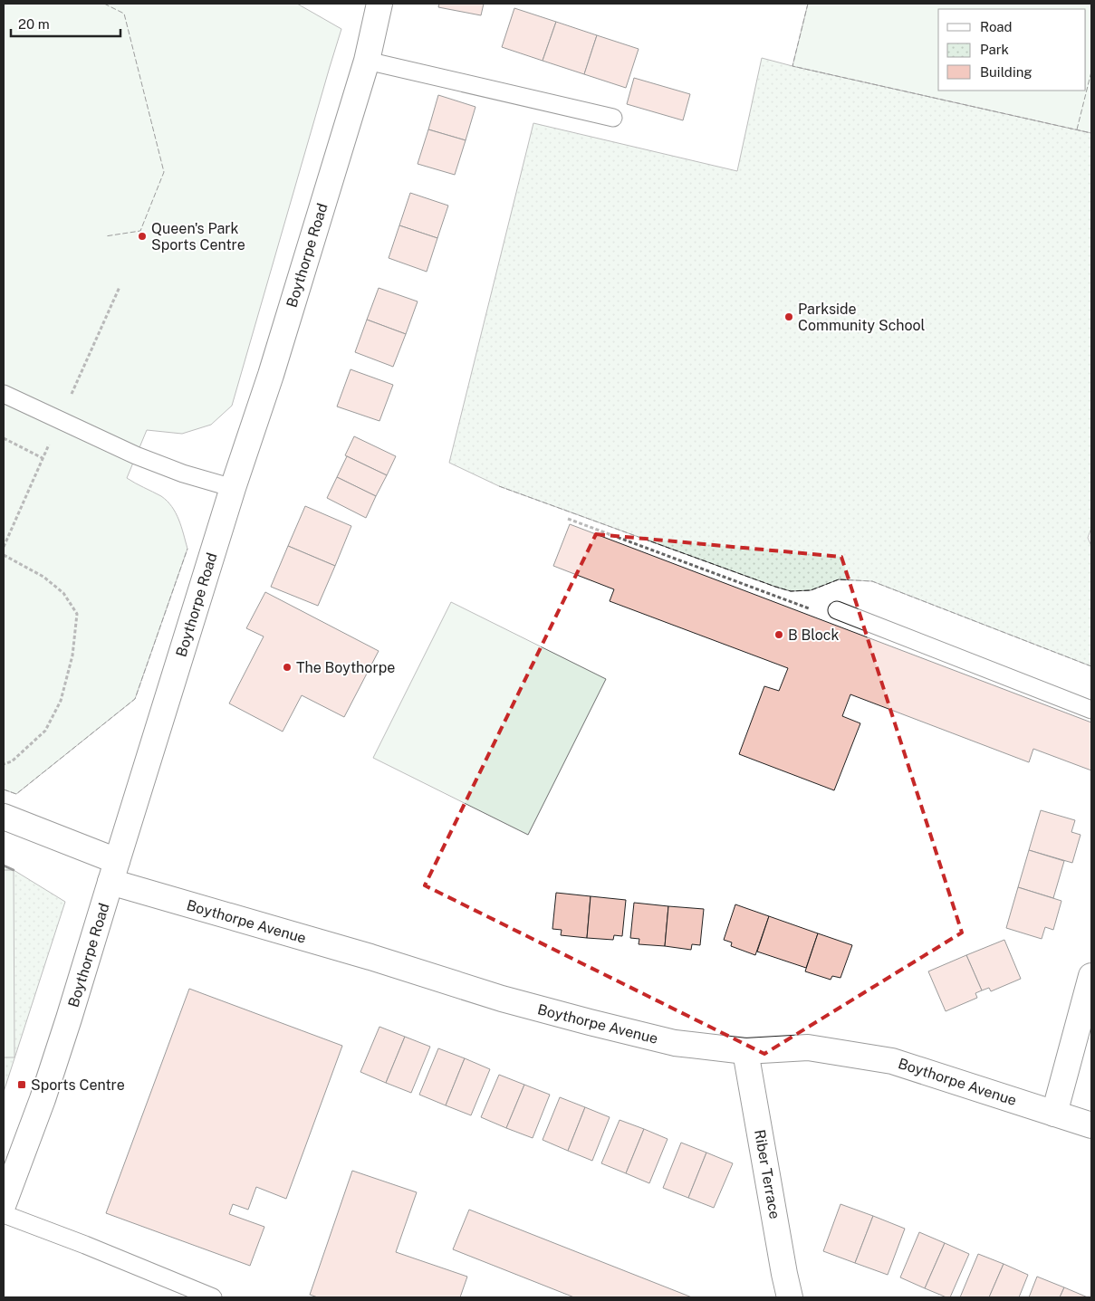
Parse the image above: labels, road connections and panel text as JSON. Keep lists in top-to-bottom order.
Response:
{
  "streets": {
    "street": ["Boythorpe Road", "Boythorpe Avenue", "Riber Terrace"]
  },
  "crossings": [
    ["Boythorpe Road", "Boythorpe Avenue"],
    ["Boythorpe Avenue", "Riber Terrace"]
  ],
  "places": {
    "other": [
      "Queen's Park Sports Centre",
      "Parkside Community School",
      "B Block",
      "The Boythorpe"
    ],
    "transit": ["Sports Centre"]
  },
  "legend": ["Road", "Park", "Building"],
  "scale_bar": "20 m"
}
